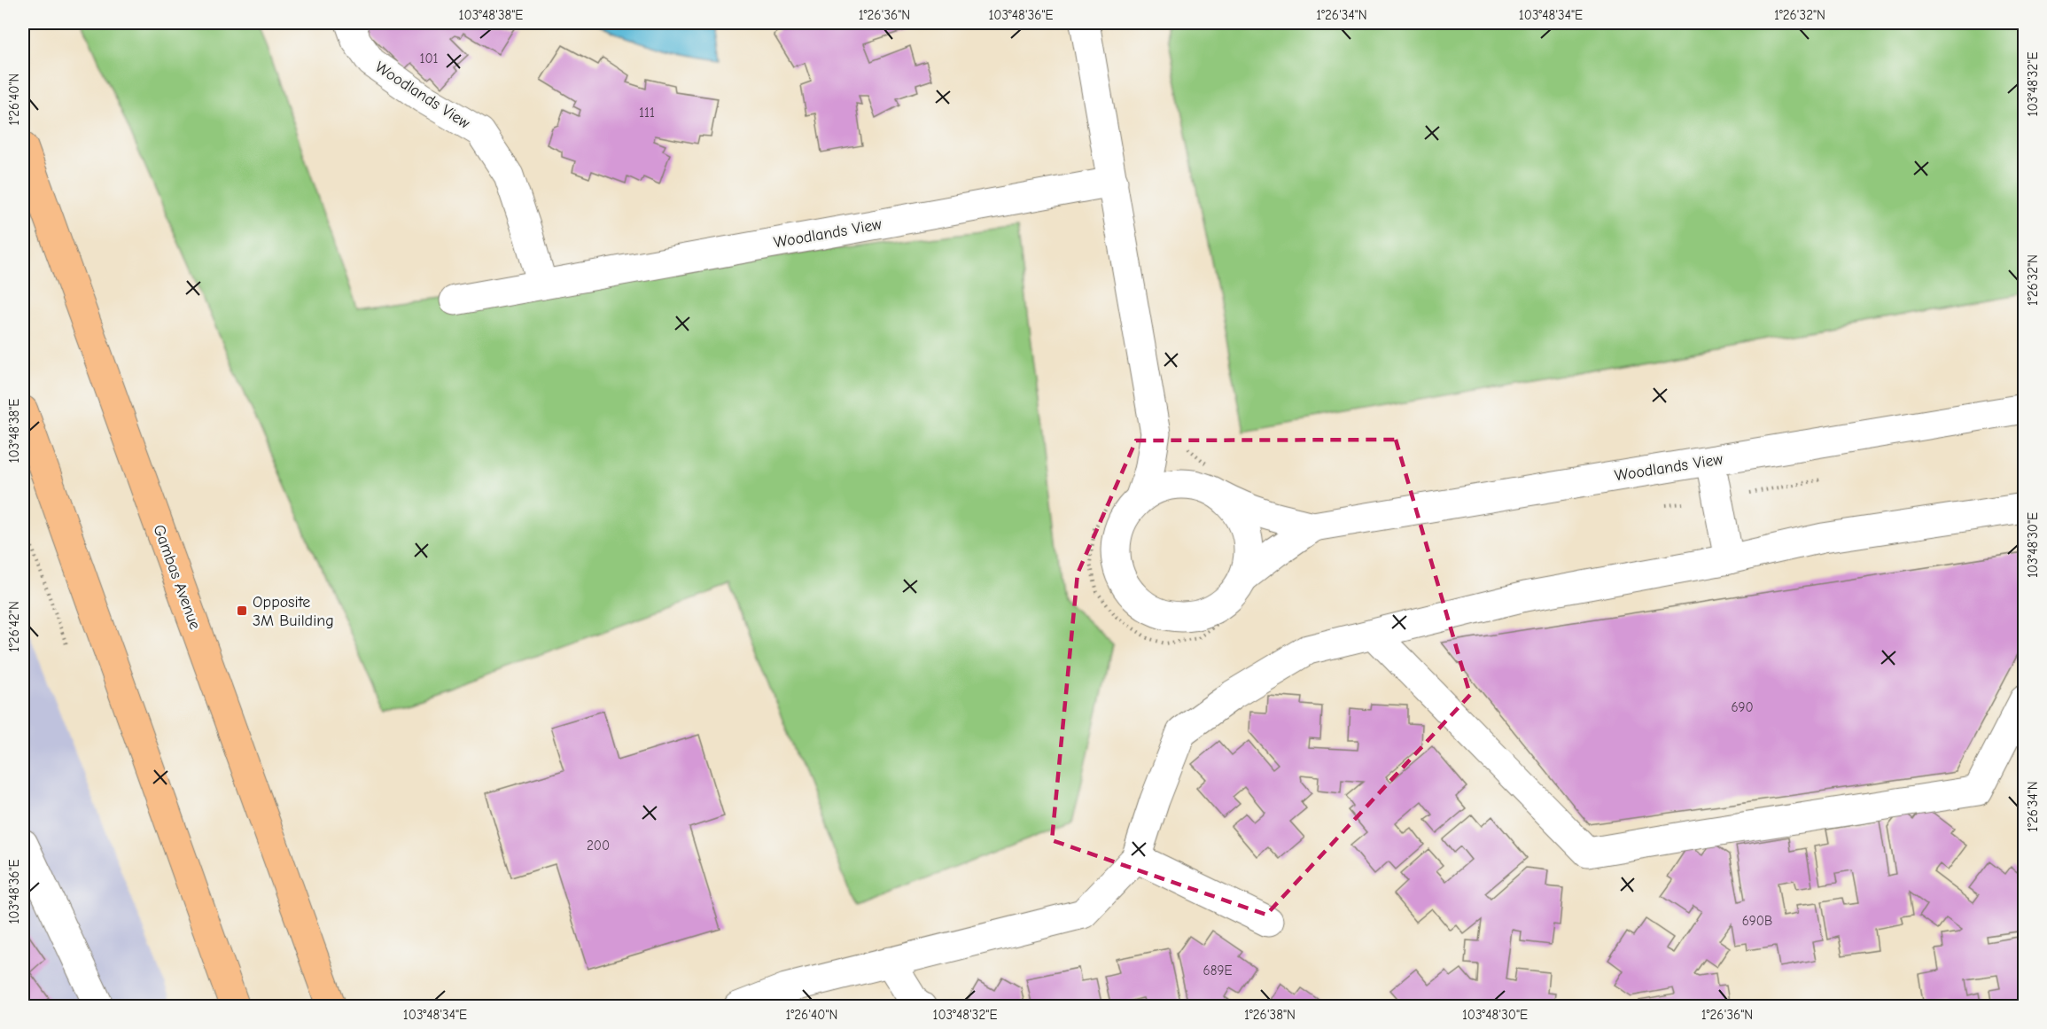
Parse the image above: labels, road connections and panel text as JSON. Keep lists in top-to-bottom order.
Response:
{
  "streets": {
    "main road": ["Gambas Avenue"],
    "street": ["Woodlands View"]
  },
  "places": {
    "transit": ["Opposite 3M Building"]
  },
  "house_numbers": [
    "101",
    "111",
    "690",
    "200",
    "690B",
    "689E"
  ],
  "coordinates": [
    "103°48'38\"E",
    "1°26'36\"N",
    "103°48'36\"E",
    "1°26'34\"N",
    "103°48'34\"E",
    "1°26'32\"N",
    "103°48'32\"E",
    "1°26'40\"N",
    "103°48'30\"E",
    "1°26'42\"N",
    "1°26'38\"N"
  ]
}
